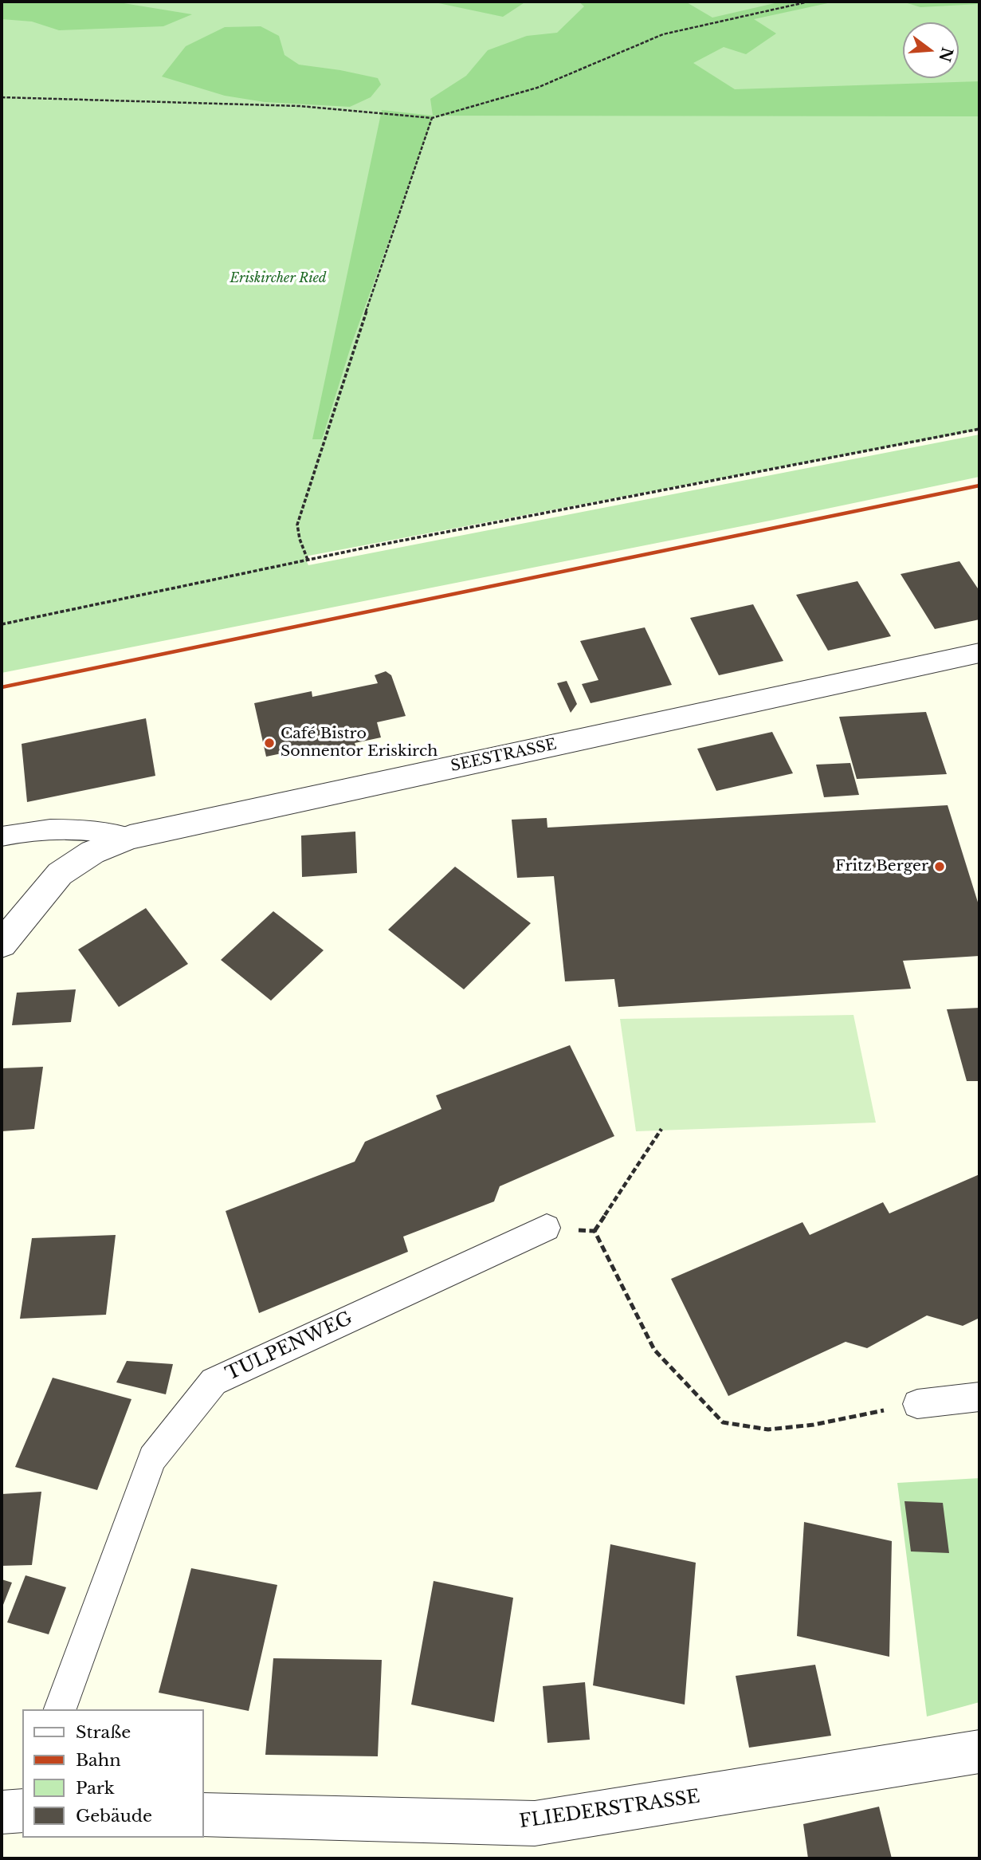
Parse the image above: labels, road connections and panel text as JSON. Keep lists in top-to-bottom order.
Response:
{
  "streets": {
    "street": ["SEESTRASSE", "FLIEDERSTRASSE"],
    "lane": ["TULPENWEG"]
  },
  "parks": ["Eriskircher Ried"],
  "places": ["Café Bistro Sonnentor Eriskirch", "Fritz Berger"],
  "legend": [
    "Straße",
    "Bahn",
    "Park",
    "Gebäude"
  ],
  "north": "right"
}
